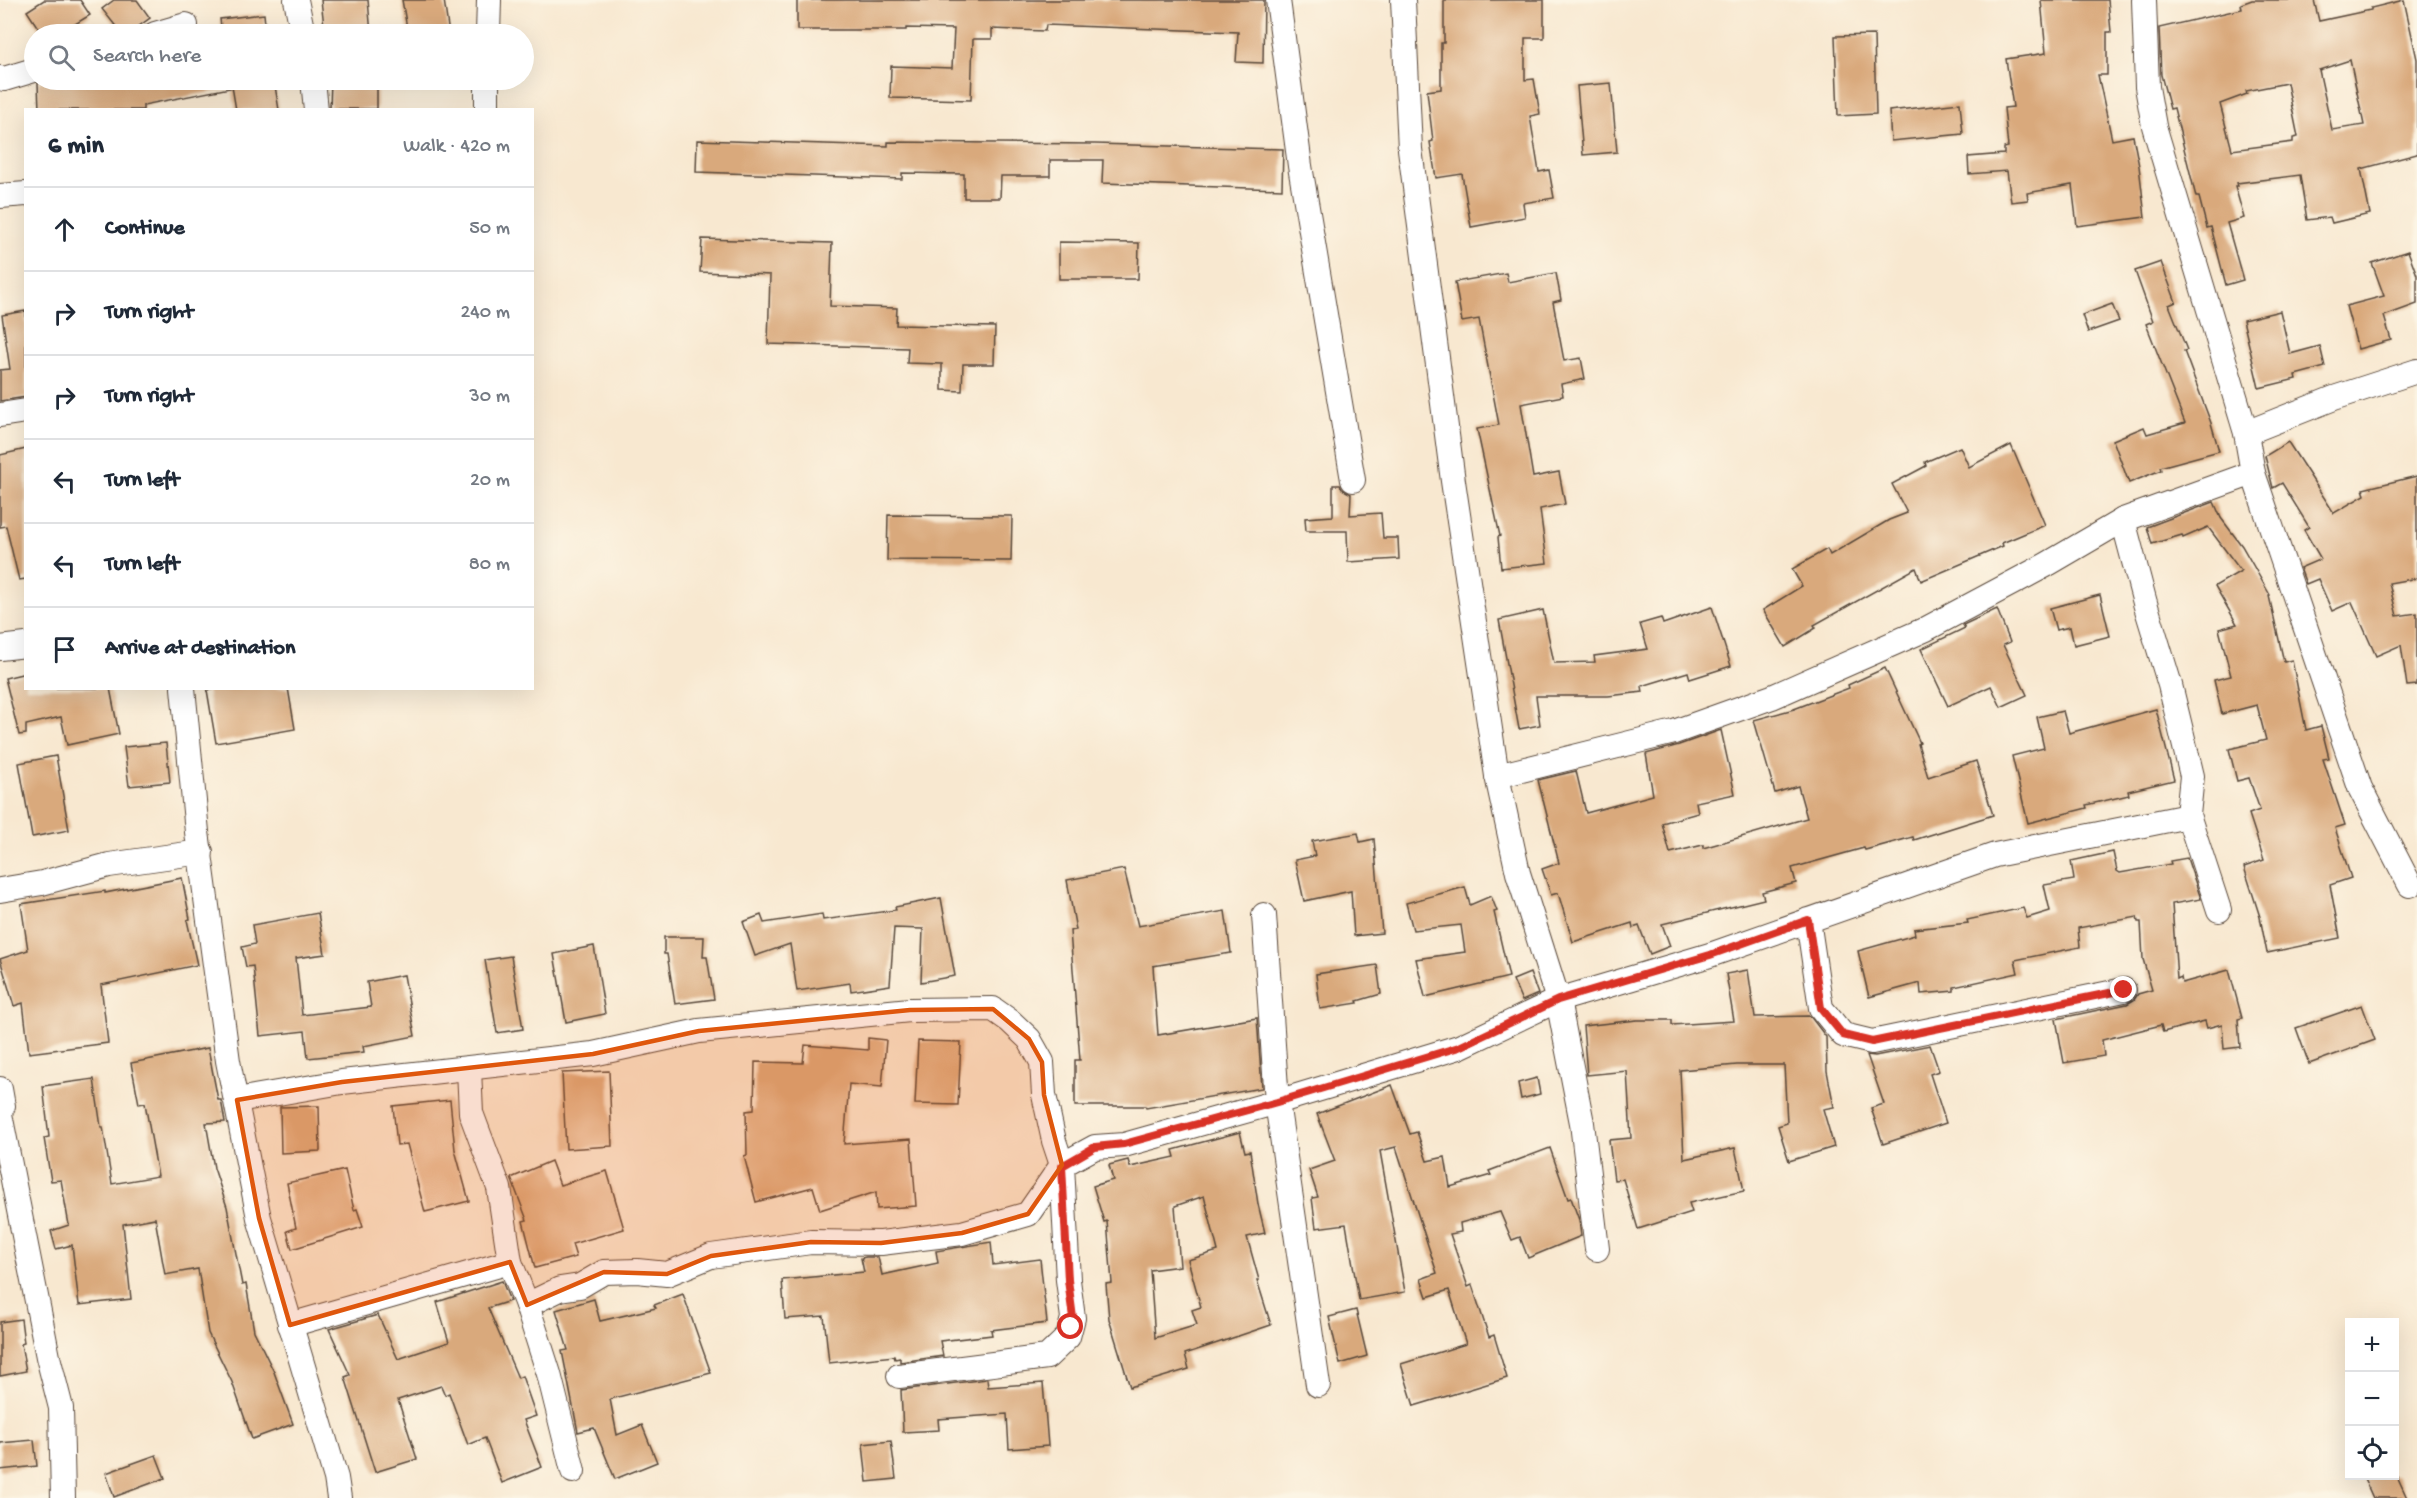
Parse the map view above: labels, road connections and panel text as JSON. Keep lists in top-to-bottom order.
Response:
{
  "page": {
    "search": "Search here",
    "heading": ["6 min", "Walk · 420 m"],
    "list": [
      ["Continue", "50 m"],
      ["Turn right", "240 m"],
      ["Turn right", "30 m"],
      ["Turn left", "20 m"],
      ["Turn left", "80 m"],
      "Arrive at destination"
    ],
    "map_buttons": ["+", "−"]
  }
}
